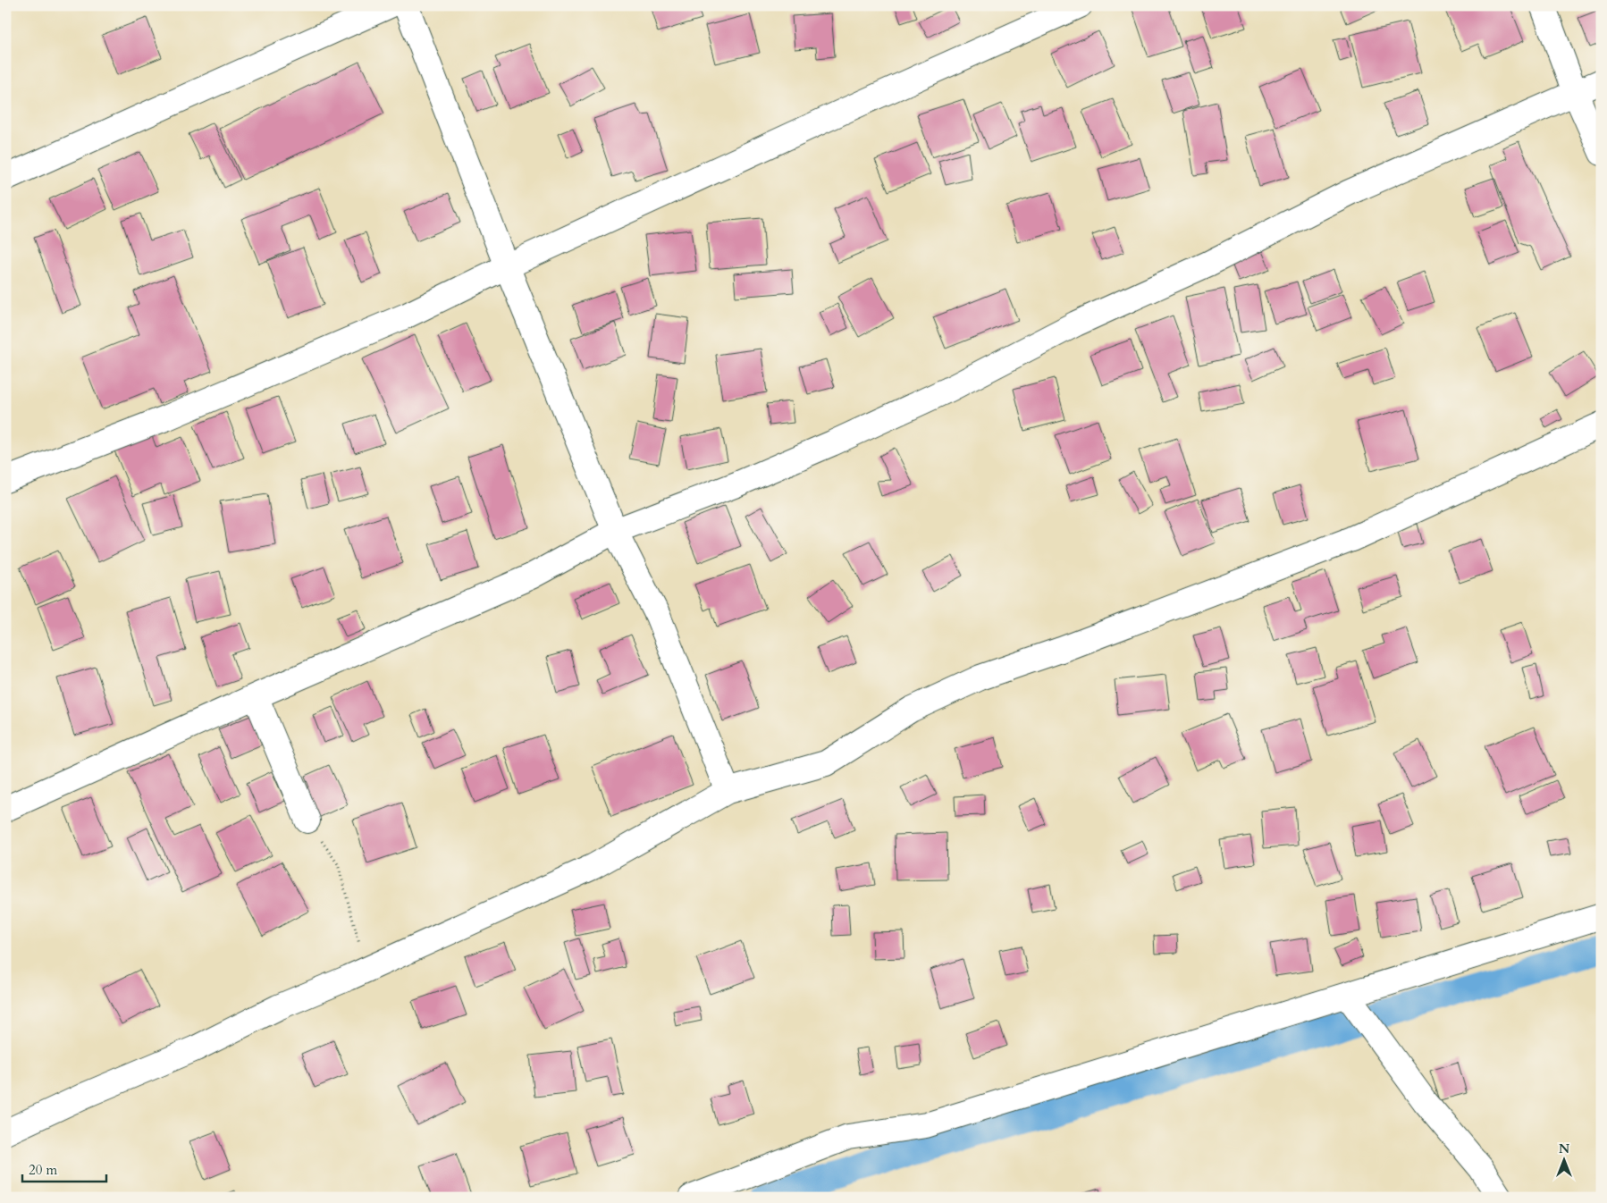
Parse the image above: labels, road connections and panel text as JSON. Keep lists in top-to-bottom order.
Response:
{
  "scale_bar": "20 m",
  "north": "top"
}
